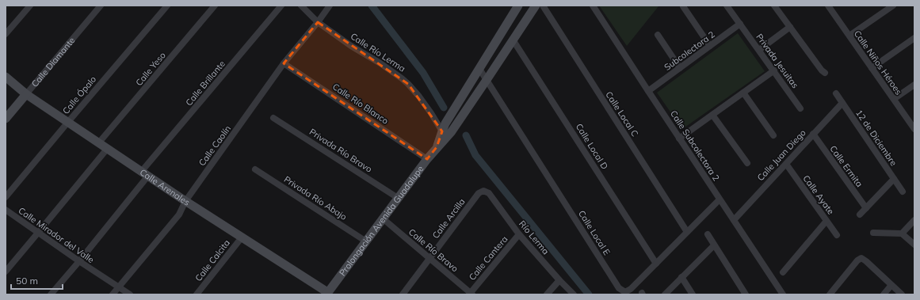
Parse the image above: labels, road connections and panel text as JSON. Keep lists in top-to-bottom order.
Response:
{
  "streets": {
    "main road": ["Calle Diamante", "Calle Arenales", "Prolongación Avenida Guadalupe"],
    "street": [
      "Subcolectora 2",
      "Calle Río Lerma",
      "Privada Jesuitas",
      "Calle Niños Héroes",
      "Calle Yeso",
      "Calle Brillante",
      "Calle Ópalo",
      "Calle Río Blanco",
      "Calle Local C",
      "12 de Diciembre",
      "Calle Caolín",
      "Calle Subcolectora 2",
      "Calle Local D",
      "Privada Río Bravo",
      "Calle Juan Diego",
      "Calle Ermita",
      "Calle Ayate",
      "Privada Río Abajo",
      "Calle Arcilla",
      "Calle Local E",
      "Calle Mirador del Valle",
      "Río Lerma",
      "Calle Río Bravo",
      "Calle Cantera",
      "Calle Calcita"
    ]
  },
  "crossings": [
    ["Subcolectora 2", "Privada Jesuitas"],
    ["Subcolectora 2", "Calle Subcolectora 2"],
    ["Calle Río Lerma", "Calle Caolín"],
    ["Calle Río Lerma", "Prolongación Avenida Guadalupe"],
    ["Calle Diamante", "Calle Arenales"],
    ["Calle Yeso", "Calle Arenales"],
    ["Calle Brillante", "Calle Arenales"],
    ["Calle Brillante", "Calle Mirador del Valle"],
    ["Calle Ópalo", "Calle Arenales"],
    ["Calle Río Blanco", "Calle Caolín"],
    ["Calle Río Blanco", "Prolongación Avenida Guadalupe"],
    ["Calle Local C", "Calle Local E"],
    ["12 de Diciembre", "Calle Juan Diego"],
    ["Calle Caolín", "Calle Arenales"],
    ["Calle Caolín", "Calle Mirador del Valle"],
    ["Calle Subcolectora 2", "Calle Juan Diego"],
    ["Calle Subcolectora 2", "Calle Local E"],
    ["Calle Local D", "Prolongación Avenida Guadalupe"],
    ["Calle Local D", "Calle Local E"],
    ["Privada Río Bravo", "Prolongación Avenida Guadalupe"],
    ["Calle Juan Diego", "Calle Ermita"],
    ["Calle Juan Diego", "Calle Ayate"],
    ["Calle Arenales", "Prolongación Avenida Guadalupe"],
    ["Calle Arenales", "Calle Calcita"],
    ["Privada Río Abajo", "Prolongación Avenida Guadalupe"],
    ["Calle Arcilla", "Río Lerma"],
    ["Calle Arcilla", "Calle Río Bravo"],
    ["Prolongación Avenida Guadalupe", "Calle Local E"],
    ["Prolongación Avenida Guadalupe", "Calle Río Bravo"],
    ["Río Lerma", "Calle Cantera"],
    ["Calle Río Bravo", "Calle Cantera"]
  ],
  "scale_bar": "50 m"
}
